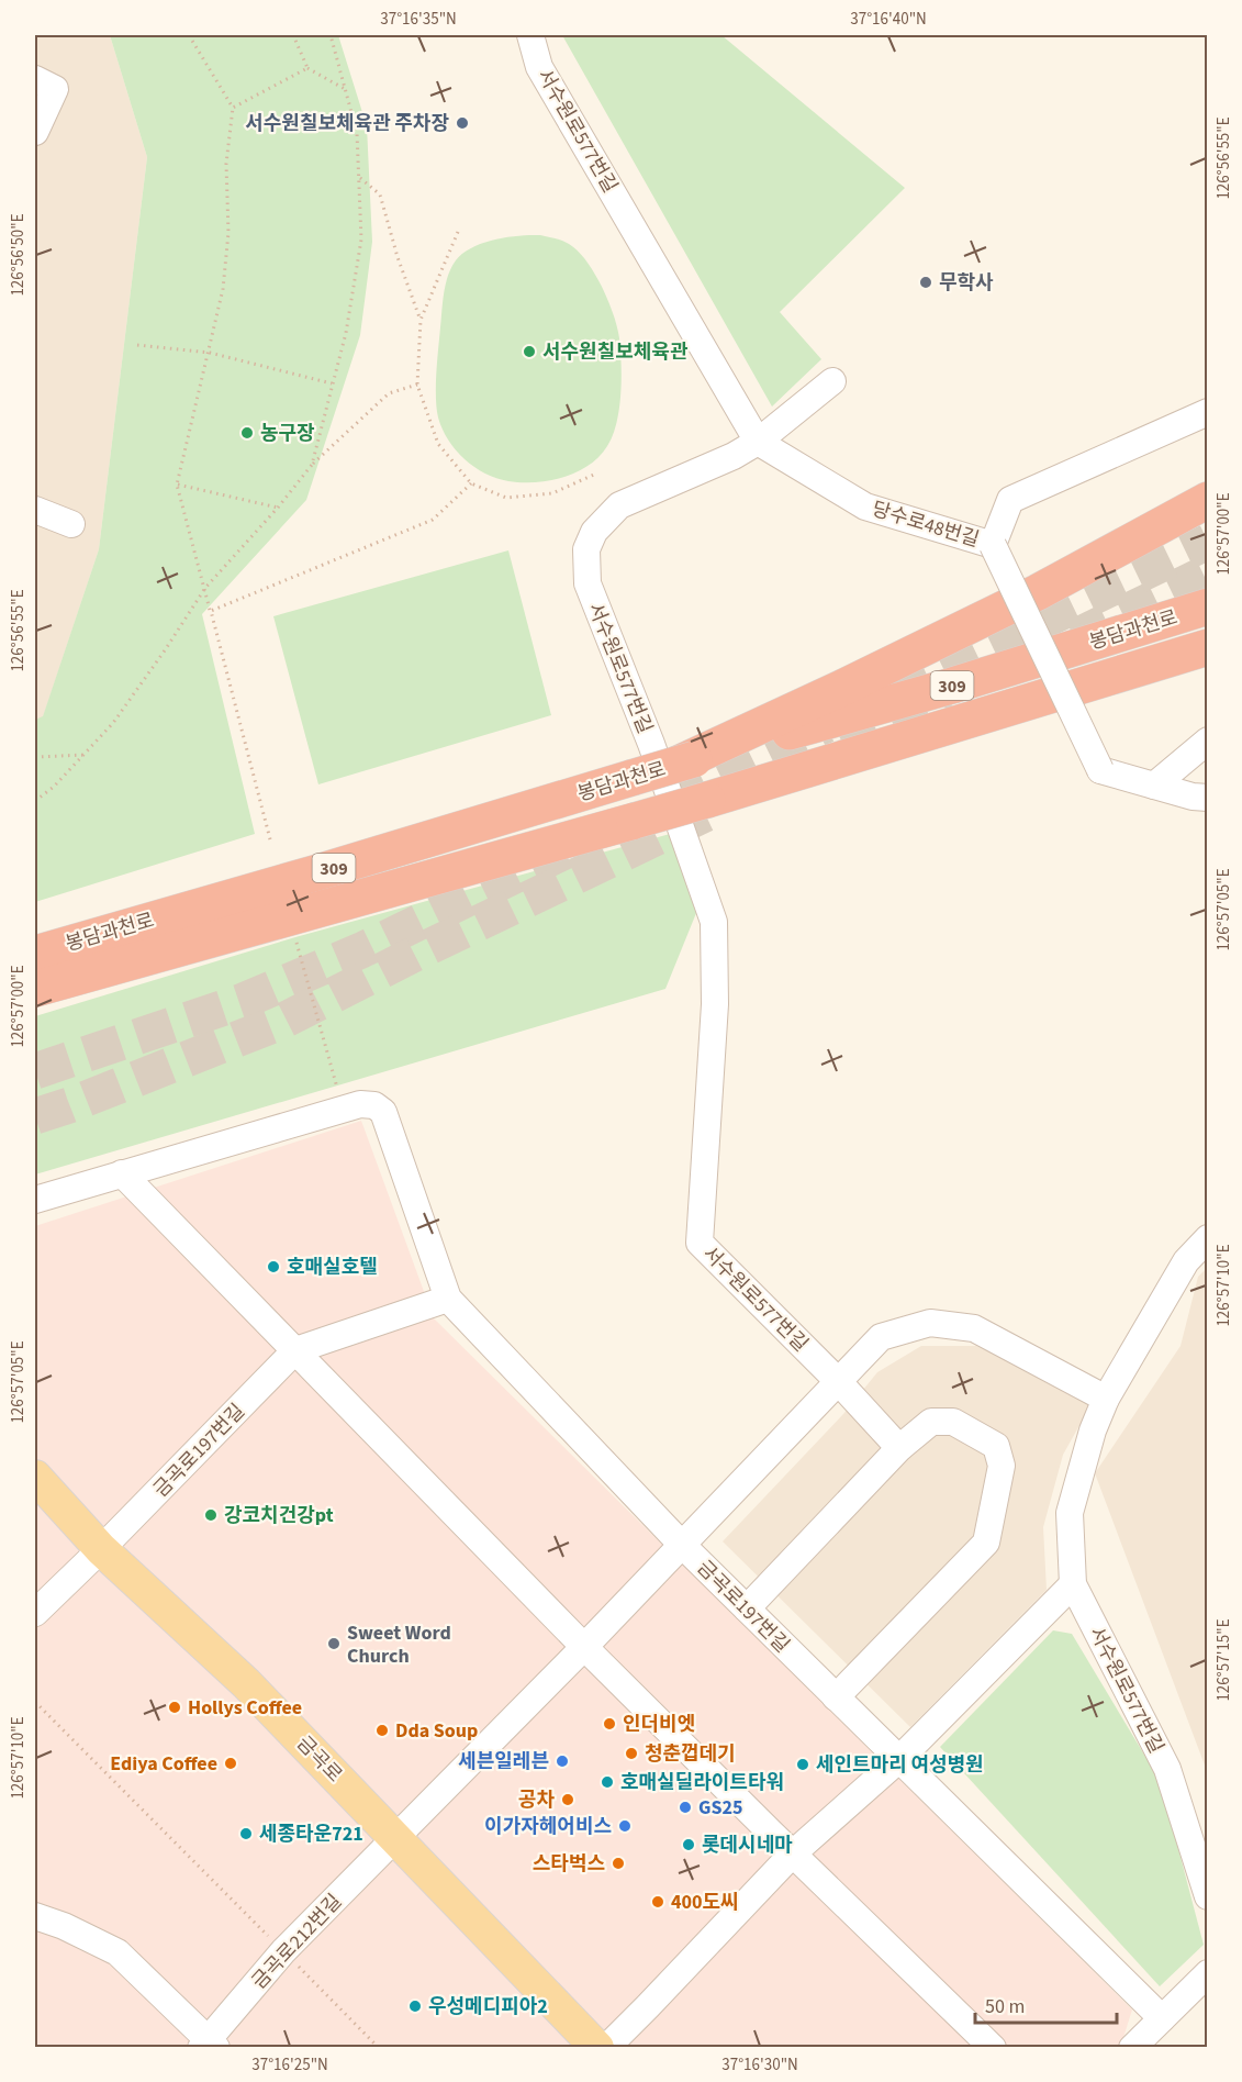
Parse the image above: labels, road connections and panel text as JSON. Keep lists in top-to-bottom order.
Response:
{
  "streets": {
    "highway": ["봉담과천로", "309"],
    "main road": ["금곡로"],
    "street": [
      "서수원로577번길",
      "당수로48번길",
      "금곡로197번길",
      "금곡로212번길"
    ]
  },
  "crossings": [
    ["서수원로577번길", "당수로48번길"],
    ["서수원로577번길", "금곡로212번길"],
    ["금곡로197번길", "금곡로"],
    ["금곡로197번길", "금곡로212번길"],
    ["금곡로", "금곡로212번길"]
  ],
  "places": [
    "서수원칠보체육관 주차장",
    "무학사",
    "서수원칠보체육관",
    "농구장",
    "호매실호텔",
    "강코치건강pt",
    "Sweet Word Church",
    "Hollys Coffee",
    "인더비엣",
    "Dda Soup",
    "청춘껍데기",
    "세븐일레븐",
    "Ediya Coffee",
    "세인트마리 여성병원",
    "호매실딜라이트타워",
    "공차",
    "GS25",
    "이가자헤어비스",
    "세종타운721",
    "롯데시네마",
    "스타벅스",
    "400도씨",
    "우성메디피아2"
  ],
  "scale_bar": "50 m",
  "coordinates": [
    "37°16'35\"N",
    "37°16'40\"N",
    "126°56'55\"E",
    "126°56'50\"E",
    "126°57'00\"E",
    "126°57'05\"E",
    "126°57'10\"E",
    "126°57'15\"E",
    "37°16'25\"N",
    "37°16'30\"N"
  ]
}
